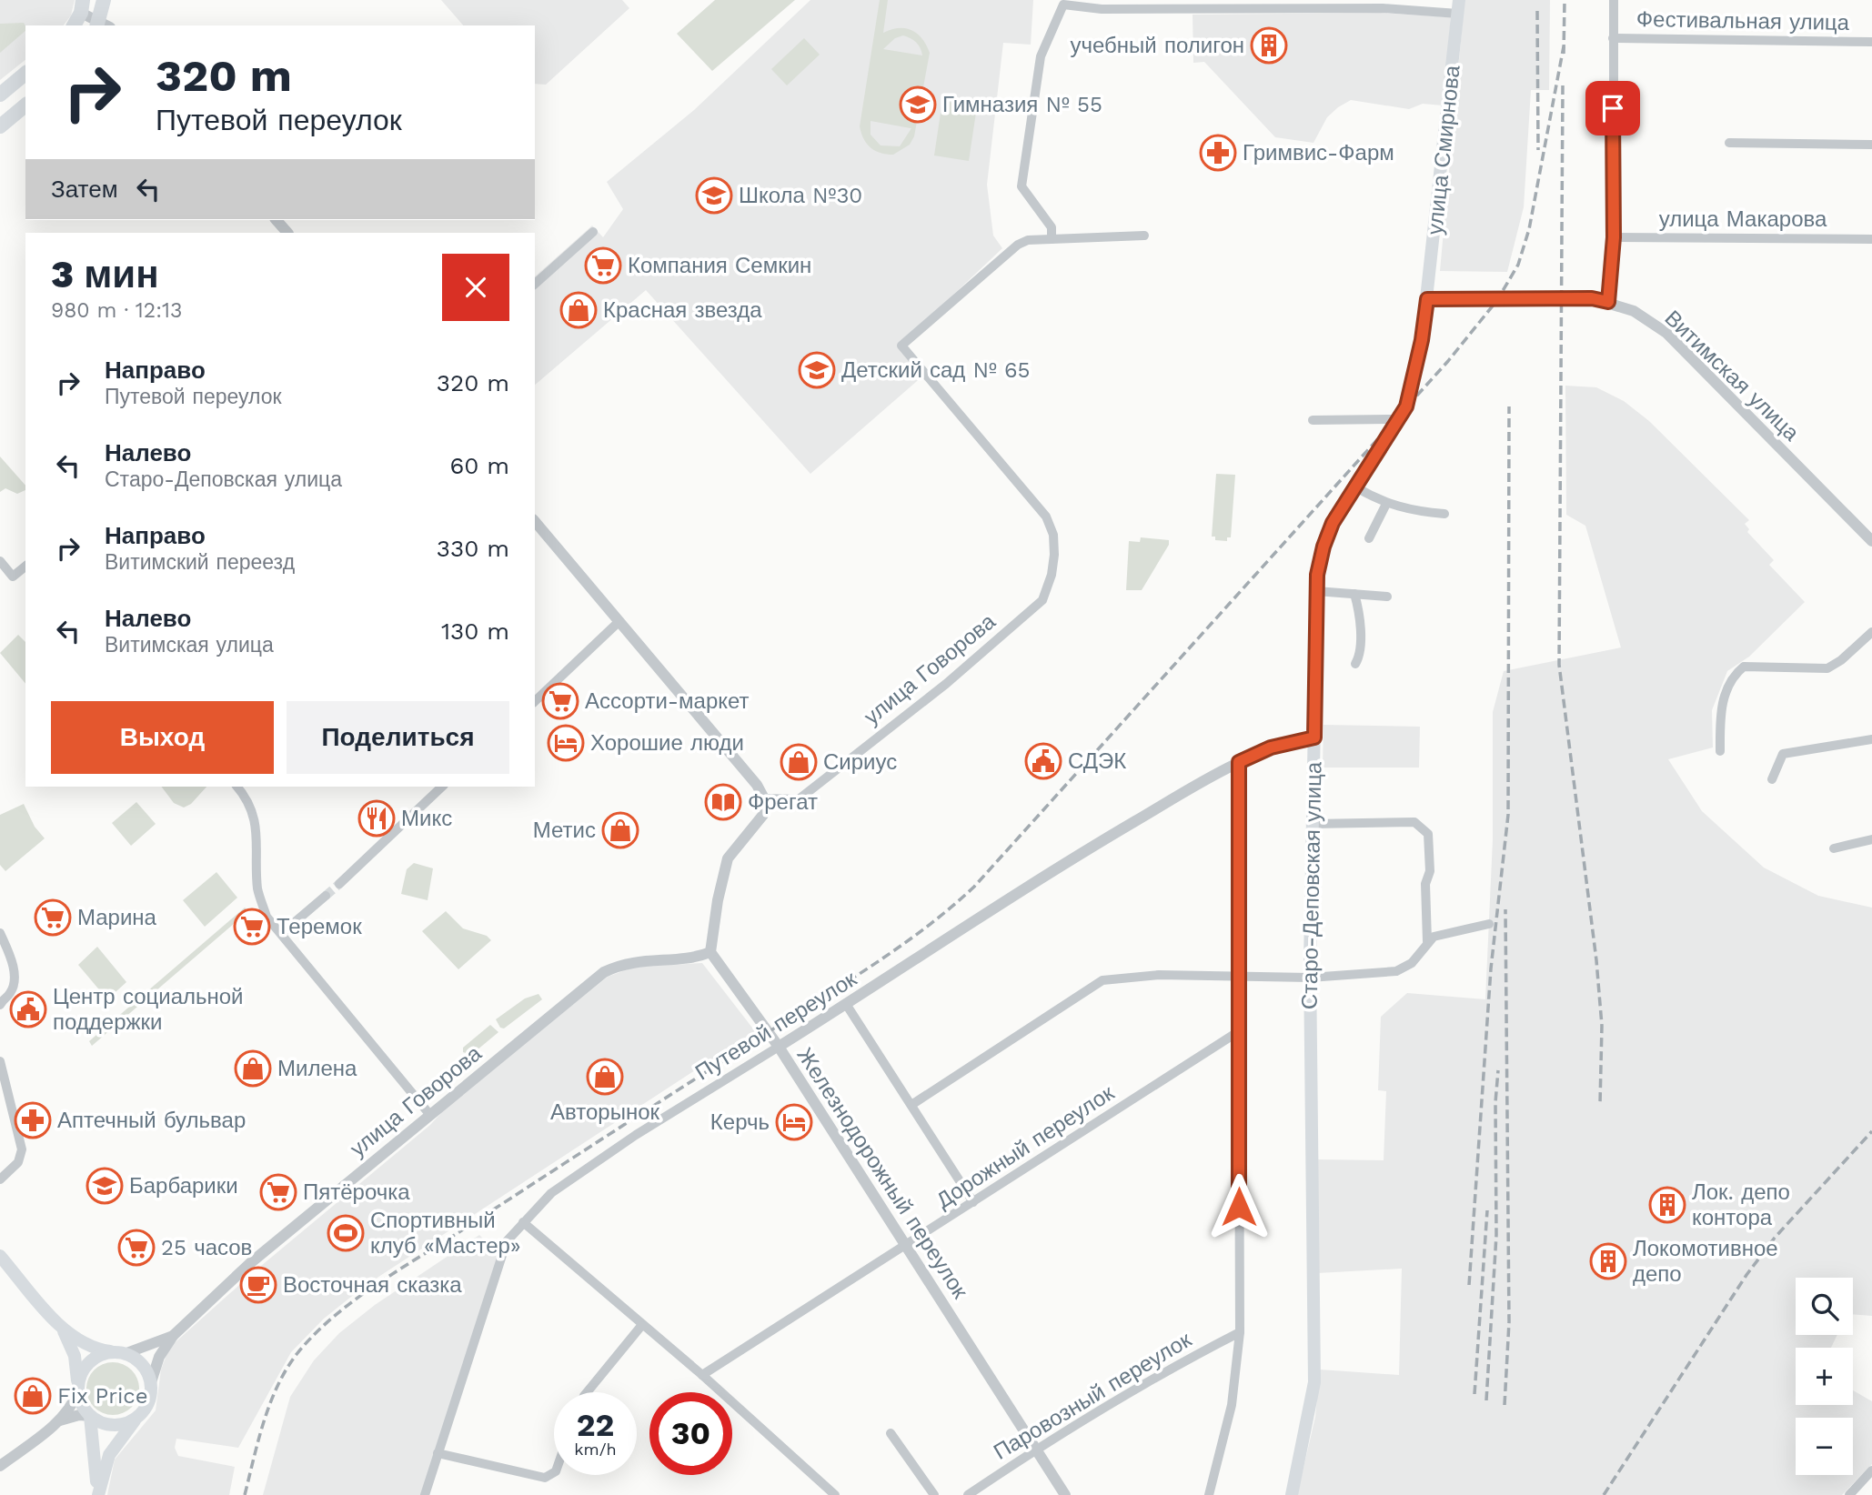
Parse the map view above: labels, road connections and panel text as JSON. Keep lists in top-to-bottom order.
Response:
{
  "streets": {
    "main road": ["улица Смирнова", "Старо-Деповская улица"],
    "street": [
      "Фестивальная улица",
      "улица Макарова",
      "Витимская улица",
      "улица Говорова",
      "Путевой переулок",
      "Дорожный переулок",
      "Железнодорожный переулок",
      "Паровозный переулок"
    ]
  },
  "crossings": [
    ["улица Смирнова", "Витимская улица"],
    ["улица Смирнова", "Старо-Деповская улица"],
    ["Витимская улица", "Старо-Деповская улица"],
    ["улица Говорова", "Железнодорожный переулок"],
    ["Старо-Деповская улица", "Путевой переулок"],
    ["Путевой переулок", "Железнодорожный переулок"],
    ["Дорожный переулок", "Железнодорожный переулок"],
    ["Железнодорожный переулок", "Паровозный переулок"]
  ],
  "places": {
    "building": ["учебный полигон", "Лок. депо контора", "Локомотивное депо"],
    "school or university": [
      "Гимназия № 55",
      "Школа №30",
      "Детский сад № 65",
      "Барбарики"
    ],
    "pharmacy": ["Гримвис-Фарм", "Аптечный бульвар"],
    "supermarket": [
      "Компания Семкин",
      "Ассорти-маркет",
      "Марина",
      "Теремок",
      "Пятёрочка",
      "25 часов"
    ],
    "shop": [
      "Красная звезда",
      "Сириус",
      "Метис",
      "Милена",
      "Авторынок",
      "Fix Price"
    ],
    "hotel": ["Хорошие люди", "Керчь"],
    "public building": ["СДЭК", "Центр социальной поддержки"],
    "library": ["Фрегат"],
    "restaurant": ["Микс"],
    "sports": ["Спортивный клуб «Мастер»"],
    "cafe": ["Восточная сказка"]
  },
  "page": {
    "turn": ["320 m", "Путевой переулок"],
    "then": "Затем",
    "heading": ["3 мин", "980 m · 12:13"],
    "list": [
      {
        "name": "Направо",
        "note": "Путевой переулок",
        "value": "320 m"
      },
      {
        "name": "Налево",
        "note": "Старо-Деповская улица",
        "value": "60 m"
      },
      {
        "name": "Направо",
        "note": "Витимский переезд",
        "value": "330 m"
      },
      {
        "name": "Налево",
        "note": "Витимская улица",
        "value": "130 m"
      }
    ],
    "buttons": ["Выход", "Поделиться"],
    "map_buttons": ["+", "−"],
    "speed": "22 km/h",
    "limit": "30"
  }
}
